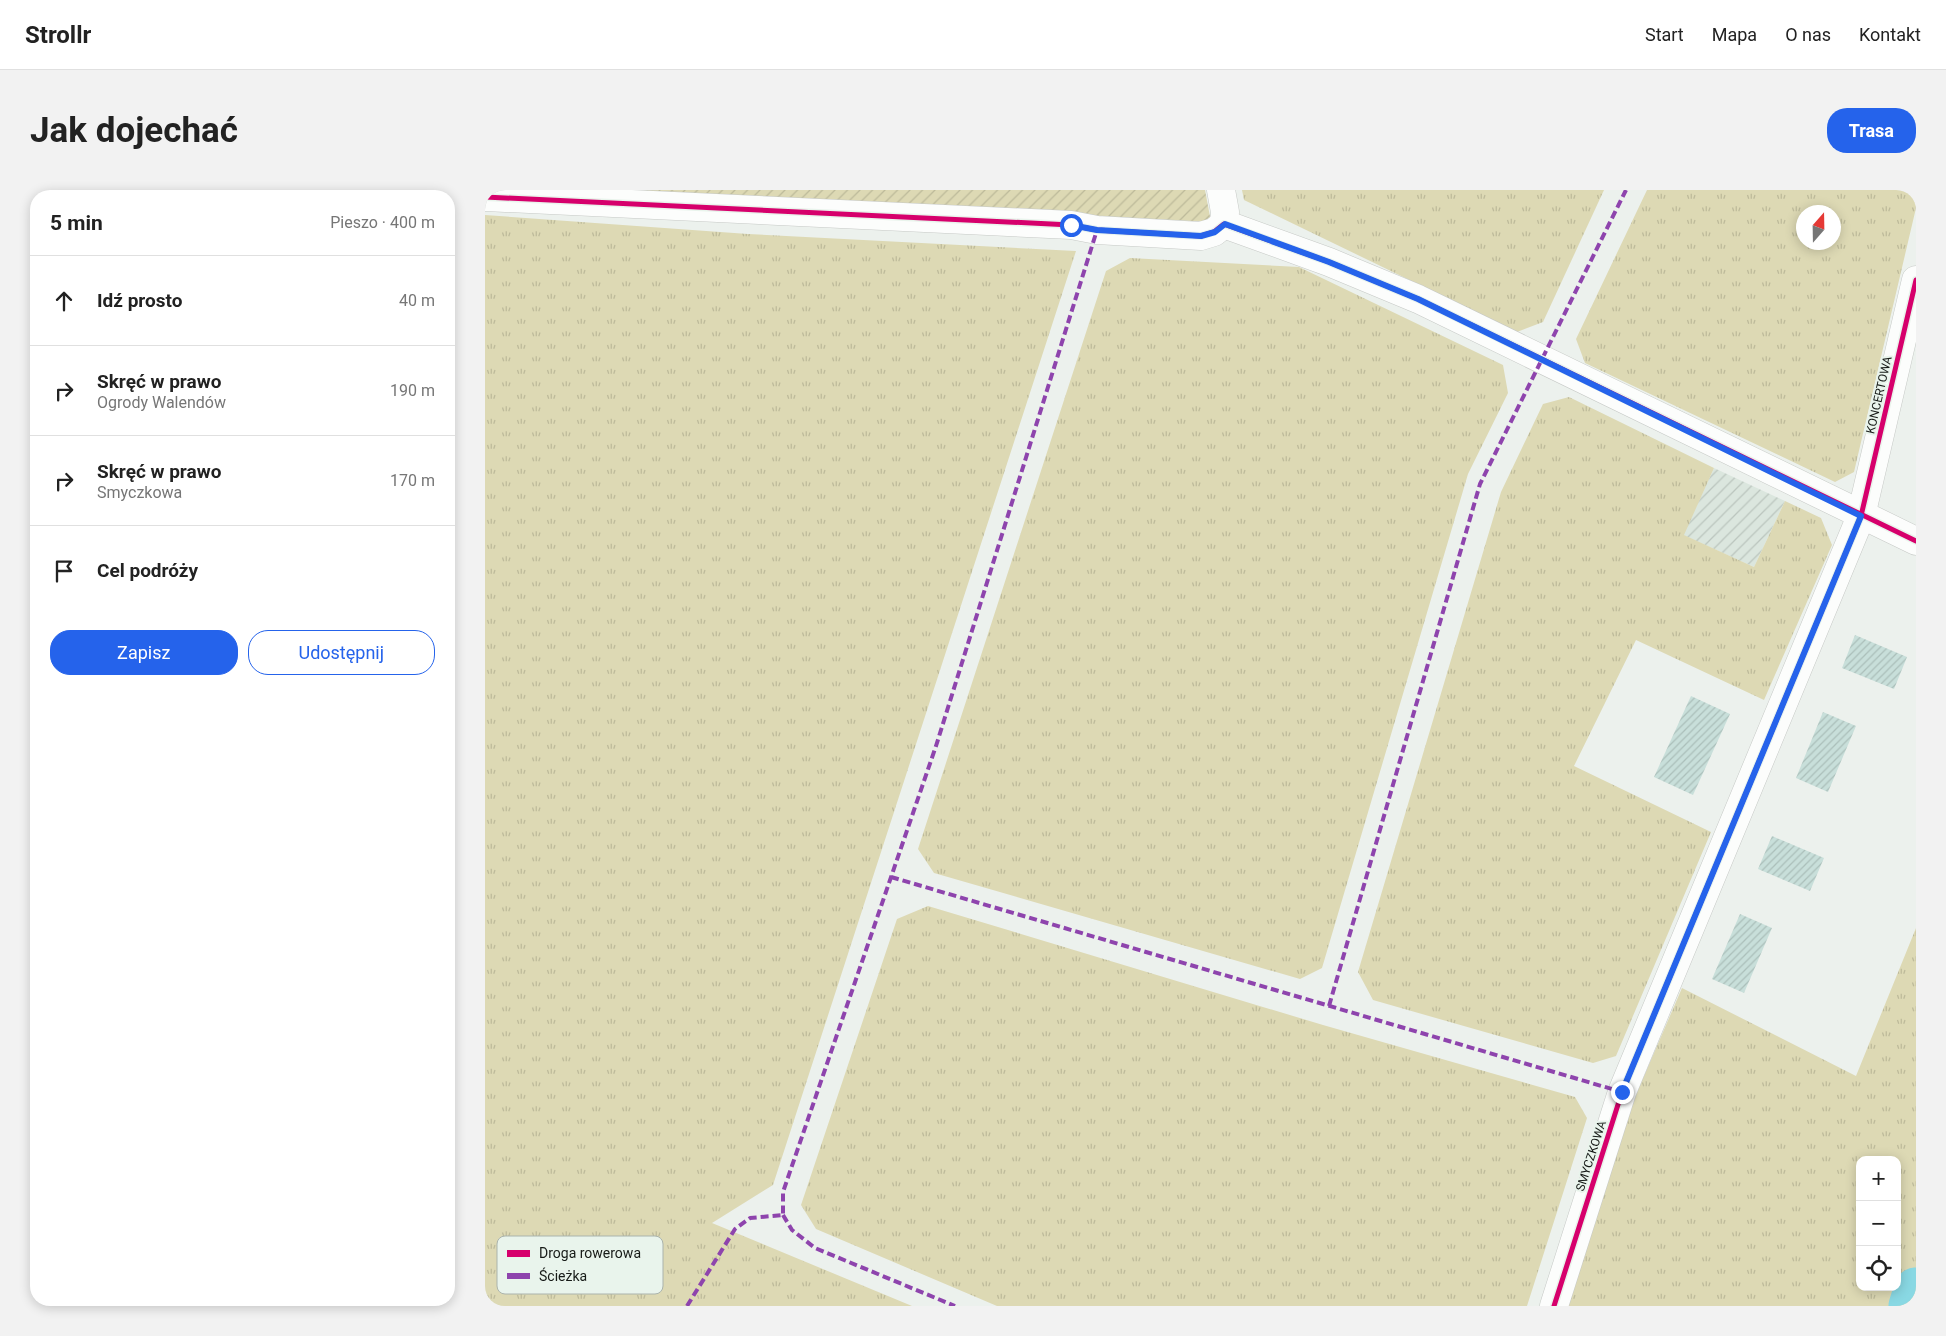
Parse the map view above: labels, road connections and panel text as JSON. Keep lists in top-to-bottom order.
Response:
{
  "streets": {
    "street": ["KONCERTOWA", "SMYCZKOWA"]
  },
  "crossings": [
    ["KONCERTOWA", "SMYCZKOWA"]
  ],
  "legend": ["Droga rowerowa", "Ścieżka"],
  "north": "top",
  "page": {
    "header": "Strollr",
    "nav": [
      "Start",
      "Mapa",
      "O nas",
      "Kontakt"
    ],
    "buttons": [
      "Trasa",
      ["Zapisz", "Udostępnij"]
    ],
    "title": "Jak dojechać",
    "heading": ["5 min", "Pieszo · 400 m"],
    "list": [
      ["Idź prosto", "40 m"],
      ["Skręć w prawo", "Ogrody Walendów", "190 m"],
      ["Skręć w prawo", "Smyczkowa", "170 m"],
      "Cel podróży"
    ],
    "map_buttons": ["+", "−"]
  }
}
